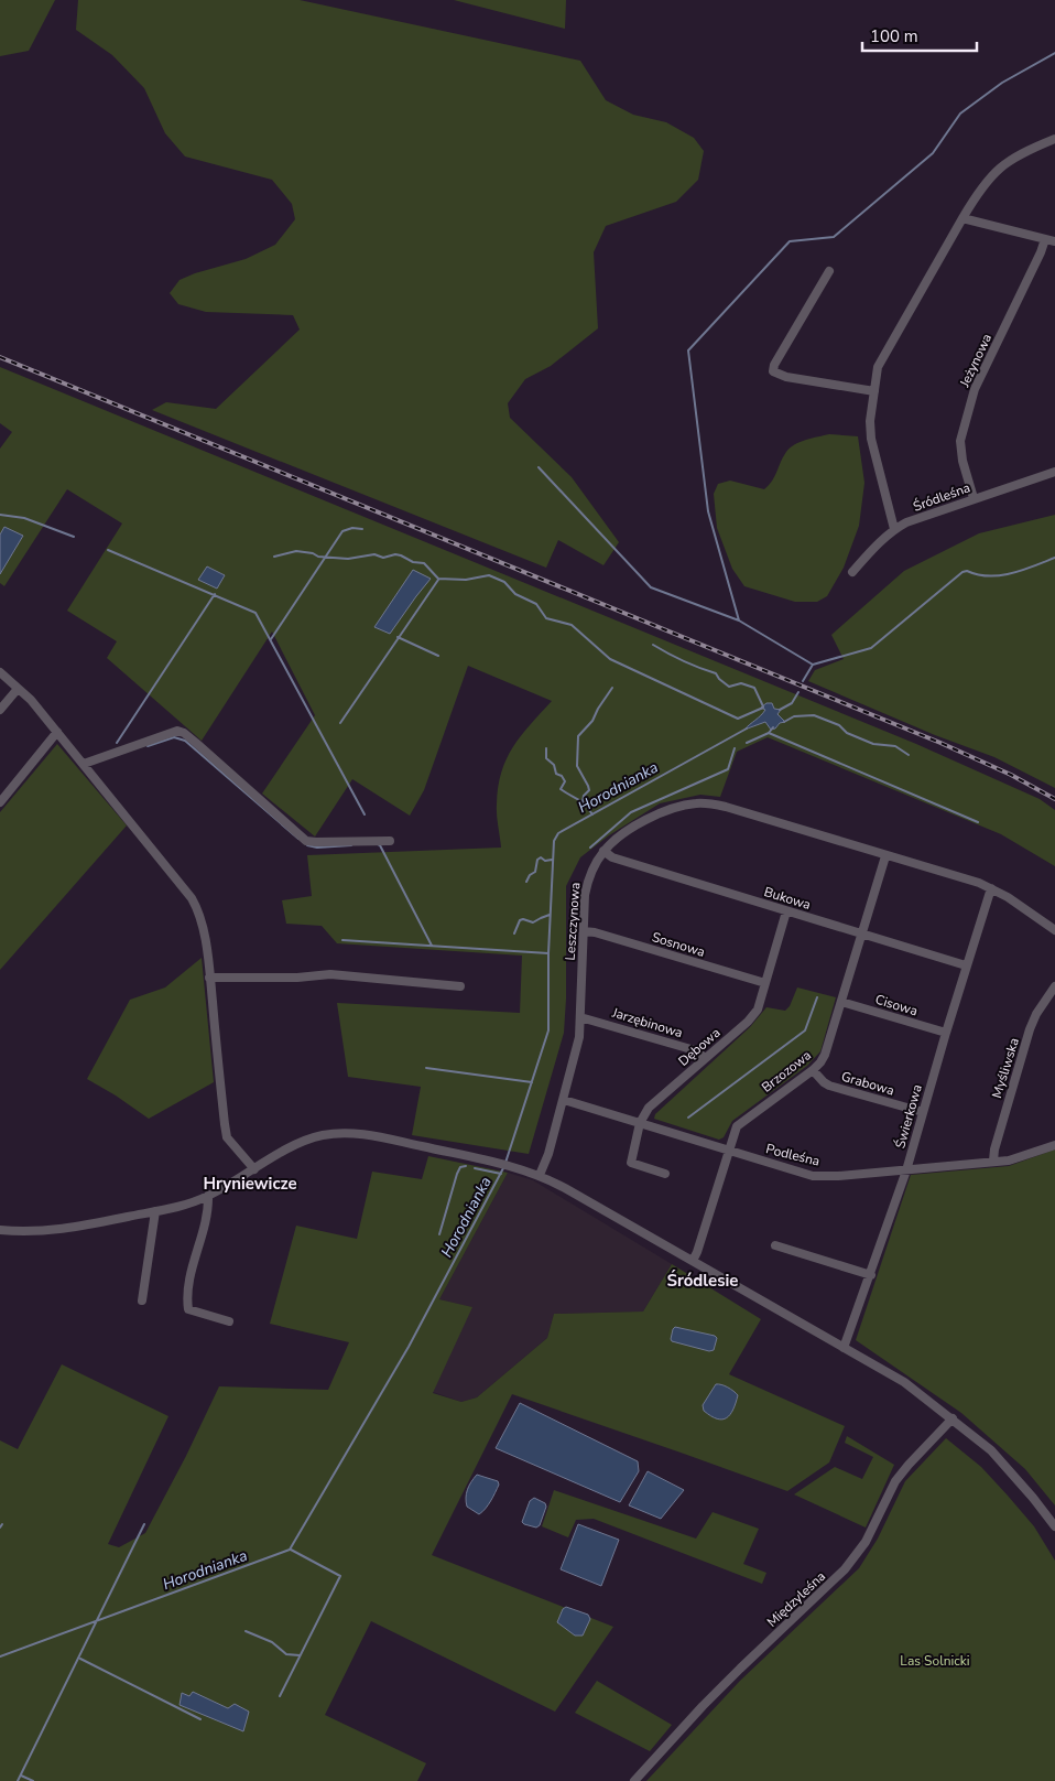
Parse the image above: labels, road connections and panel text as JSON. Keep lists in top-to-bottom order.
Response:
{
  "streets": {
    "street": [
      "Jeżynowa",
      "Śródleśna",
      "Bukowa",
      "Leszczynowa",
      "Sosnowa",
      "Cisowa",
      "Jarzębinowa",
      "Dębowa",
      "Myśliwska",
      "Brzozowa",
      "Grabowa",
      "Świerkowa",
      "Podleśna",
      "Międzyleśna"
    ]
  },
  "crossings": [
    ["Jeżynowa", "Śródleśna"],
    ["Bukowa", "Leszczynowa"],
    ["Bukowa", "Dębowa"],
    ["Bukowa", "Brzozowa"],
    ["Bukowa", "Świerkowa"],
    ["Leszczynowa", "Sosnowa"],
    ["Leszczynowa", "Jarzębinowa"],
    ["Leszczynowa", "Brzozowa"],
    ["Leszczynowa", "Świerkowa"],
    ["Leszczynowa", "Podleśna"],
    ["Sosnowa", "Dębowa"],
    ["Cisowa", "Brzozowa"],
    ["Cisowa", "Świerkowa"],
    ["Jarzębinowa", "Dębowa"],
    ["Dębowa", "Podleśna"],
    ["Myśliwska", "Podleśna"],
    ["Brzozowa", "Grabowa"],
    ["Brzozowa", "Podleśna"],
    ["Grabowa", "Świerkowa"],
    ["Świerkowa", "Podleśna"]
  ],
  "districts": ["Hryniewicze", "Śródlesie"],
  "water": ["Horodnianka"],
  "parks": ["Las Solnicki"],
  "scale_bar": "100 m"
}
